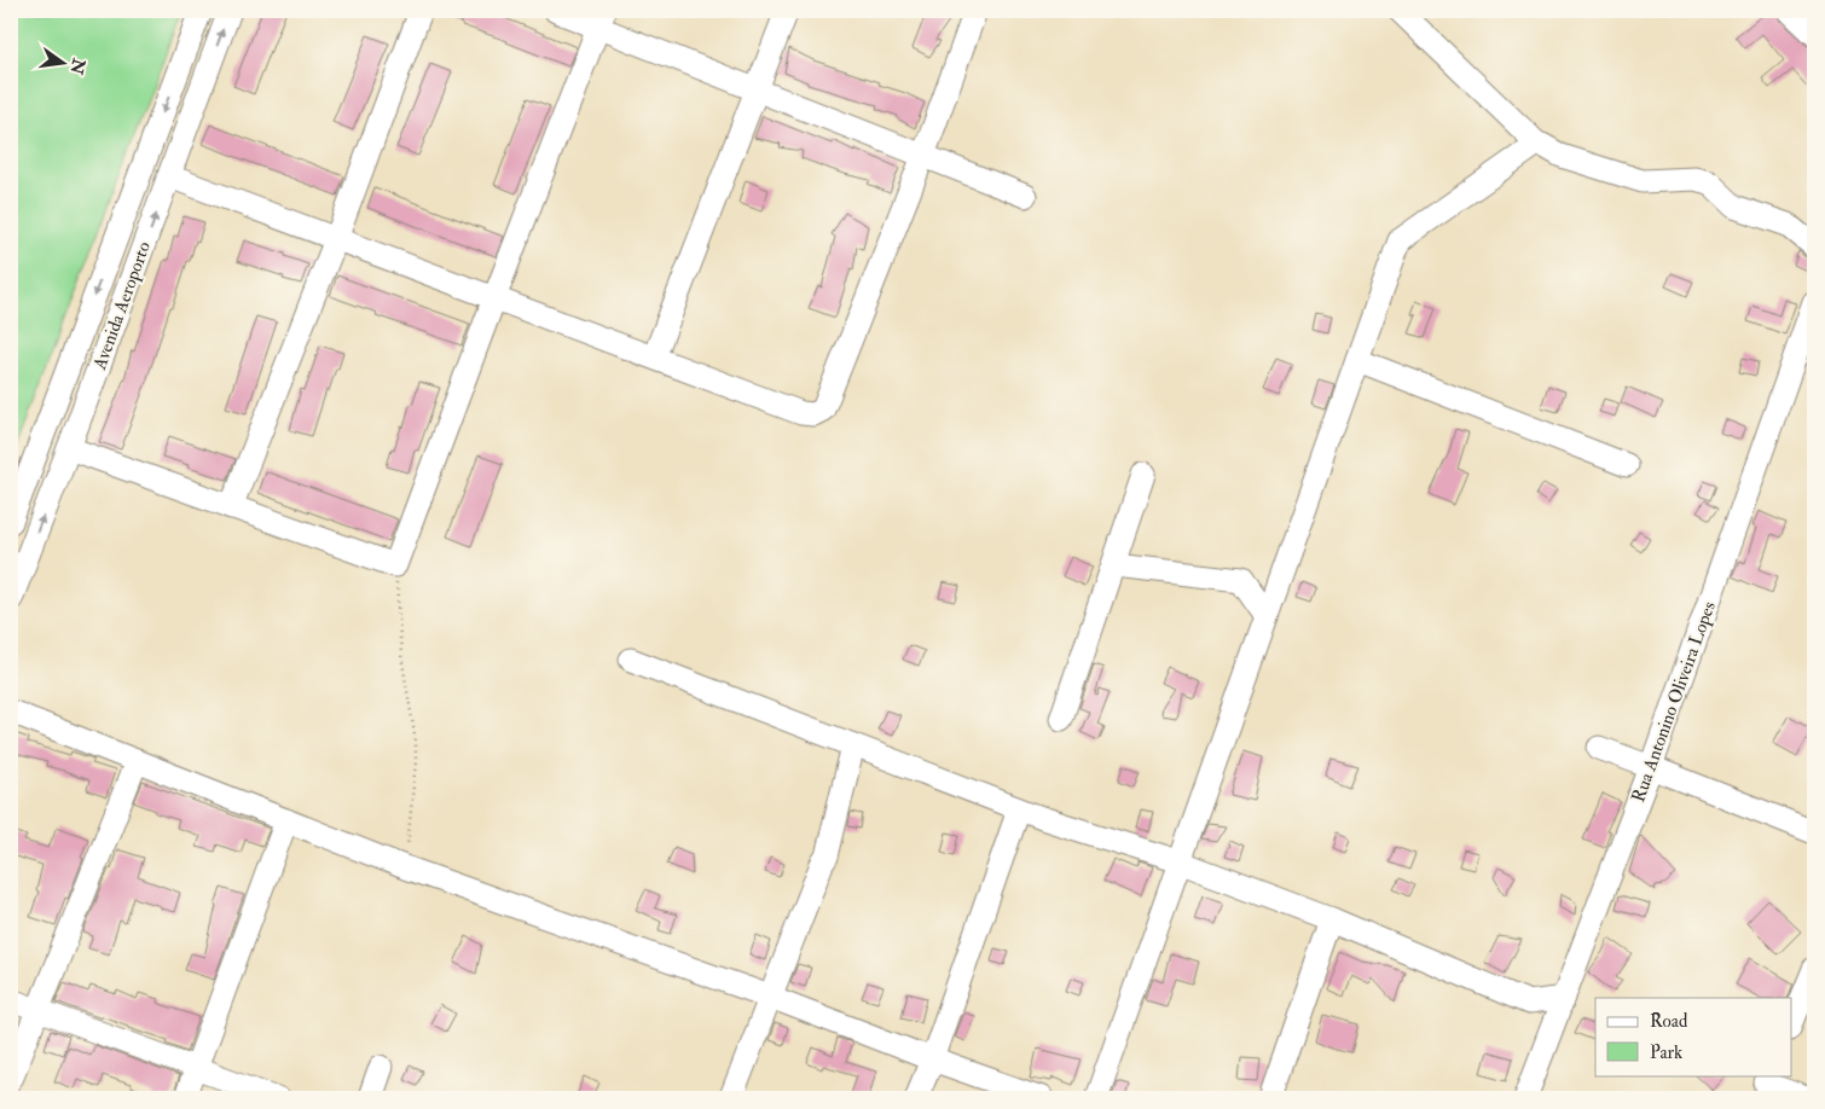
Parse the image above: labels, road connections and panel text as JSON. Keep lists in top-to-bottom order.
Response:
{
  "streets": {
    "street": ["Avenida Aeroporto", "Rua Antonino Oliveira Lopes"]
  },
  "legend": ["Road", "Park"],
  "north": "right"
}
